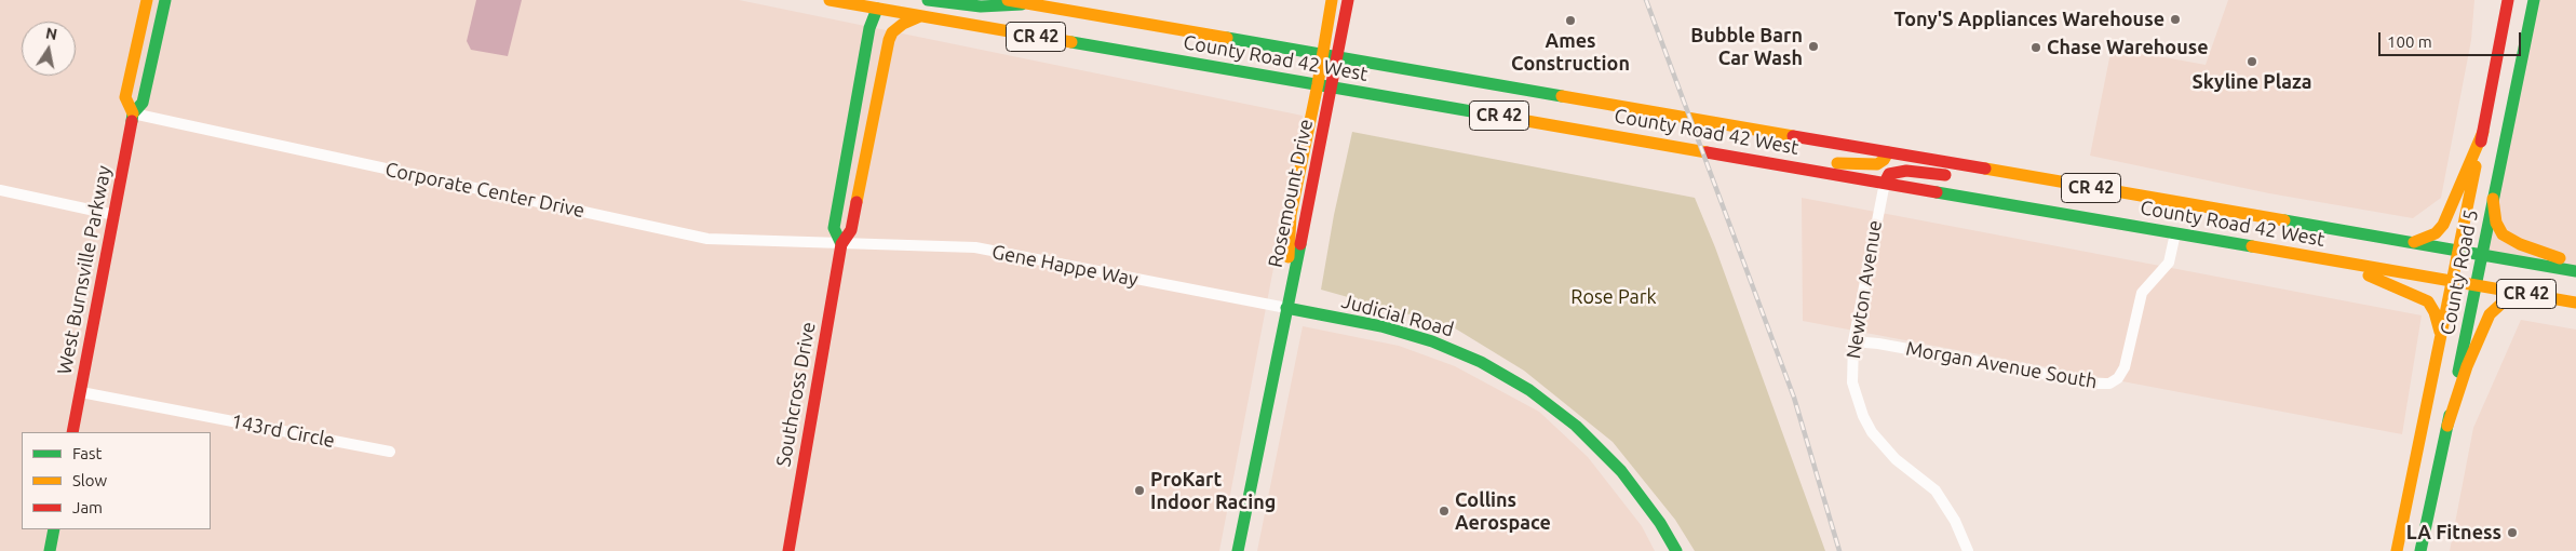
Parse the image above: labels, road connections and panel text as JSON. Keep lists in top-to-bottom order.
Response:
{
  "streets": {
    "main road": [
      "CR 42",
      "County Road 42 West",
      "Rosemount Drive",
      "West Burnsville Parkway",
      "County Road 5",
      "Judicial Road",
      "Southcross Drive"
    ],
    "street": [
      "Corporate Center Drive",
      "Gene Happe Way",
      "Newton Avenue",
      "Morgan Avenue South",
      "143rd Circle"
    ]
  },
  "crossings": [
    ["County Road 42 West", "Rosemount Drive"],
    ["County Road 42 West", "County Road 5"],
    ["County Road 42 West", "Newton Avenue"],
    ["County Road 42 West", "Morgan Avenue South"],
    ["County Road 42 West", "Southcross Drive"],
    ["Corporate Center Drive", "Gene Happe Way"],
    ["Corporate Center Drive", "West Burnsville Parkway"],
    ["Corporate Center Drive", "Southcross Drive"],
    ["Rosemount Drive", "Gene Happe Way"],
    ["Rosemount Drive", "Judicial Road"],
    ["Gene Happe Way", "Judicial Road"],
    ["Gene Happe Way", "Southcross Drive"],
    ["West Burnsville Parkway", "143rd Circle"],
    ["Newton Avenue", "Morgan Avenue South"]
  ],
  "parks": ["Rose Park"],
  "places": [
    "Tony'S Appliances Warehouse",
    "Ames Construction",
    "Bubble Barn Car Wash",
    "Chase Warehouse",
    "Skyline Plaza",
    "ProKart Indoor Racing",
    "Collins Aerospace",
    "LA Fitness"
  ],
  "legend": ["Fast", "Slow", "Jam"],
  "scale_bar": "100 m",
  "north": "top"
}
